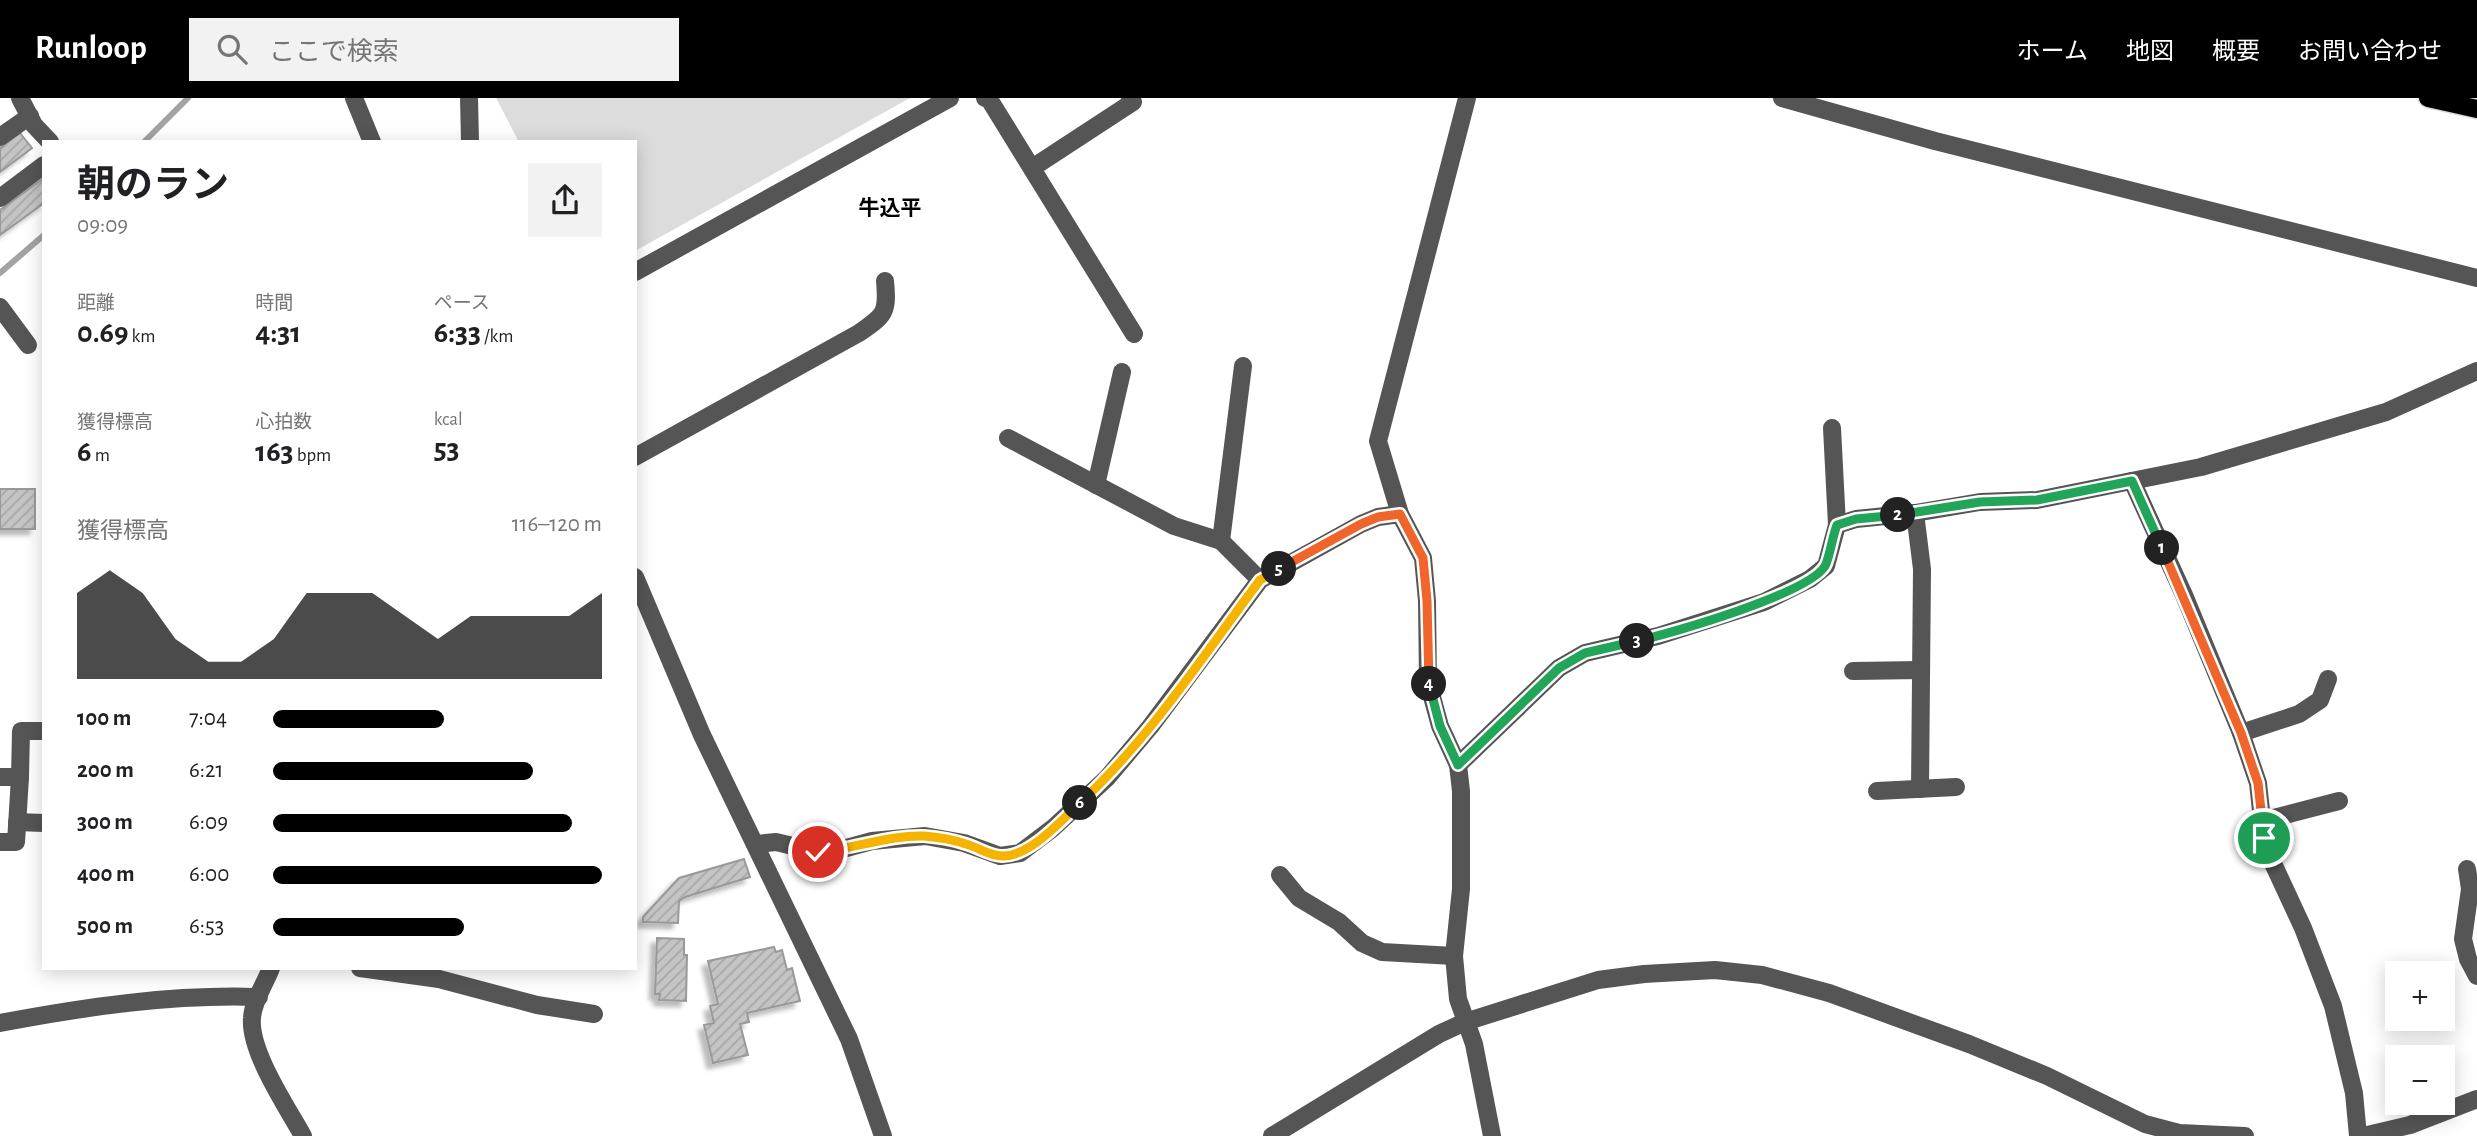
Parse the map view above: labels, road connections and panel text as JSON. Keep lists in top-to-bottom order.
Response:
{
  "districts": ["牛込平"],
  "page": {
    "header": "Runloop",
    "search": "ここで検索",
    "nav": [
      "ホーム",
      "地図",
      "概要",
      "お問い合わせ"
    ],
    "heading": ["朝のラン", "09:09"],
    "stats": [
      ["距離", "0.69 km"],
      ["時間", "4:31"],
      ["ペース", "6:33 /km"],
      ["獲得標高", "6 m"],
      ["心拍数", "163 bpm"],
      ["kcal", "53"]
    ],
    "pins": [
      "2",
      "1",
      "5",
      "3",
      "4",
      "6"
    ],
    "chart": ["獲得標高", "116–120 m"],
    "list": [
      {
        "name": "100 m",
        "note": "7:04"
      },
      {
        "name": "200 m",
        "note": "6:21"
      },
      {
        "name": "300 m",
        "note": "6:09"
      },
      {
        "name": "400 m",
        "note": "6:00"
      },
      {
        "name": "500 m",
        "note": "6:53"
      }
    ],
    "map_buttons": ["+", "−"]
  }
}
